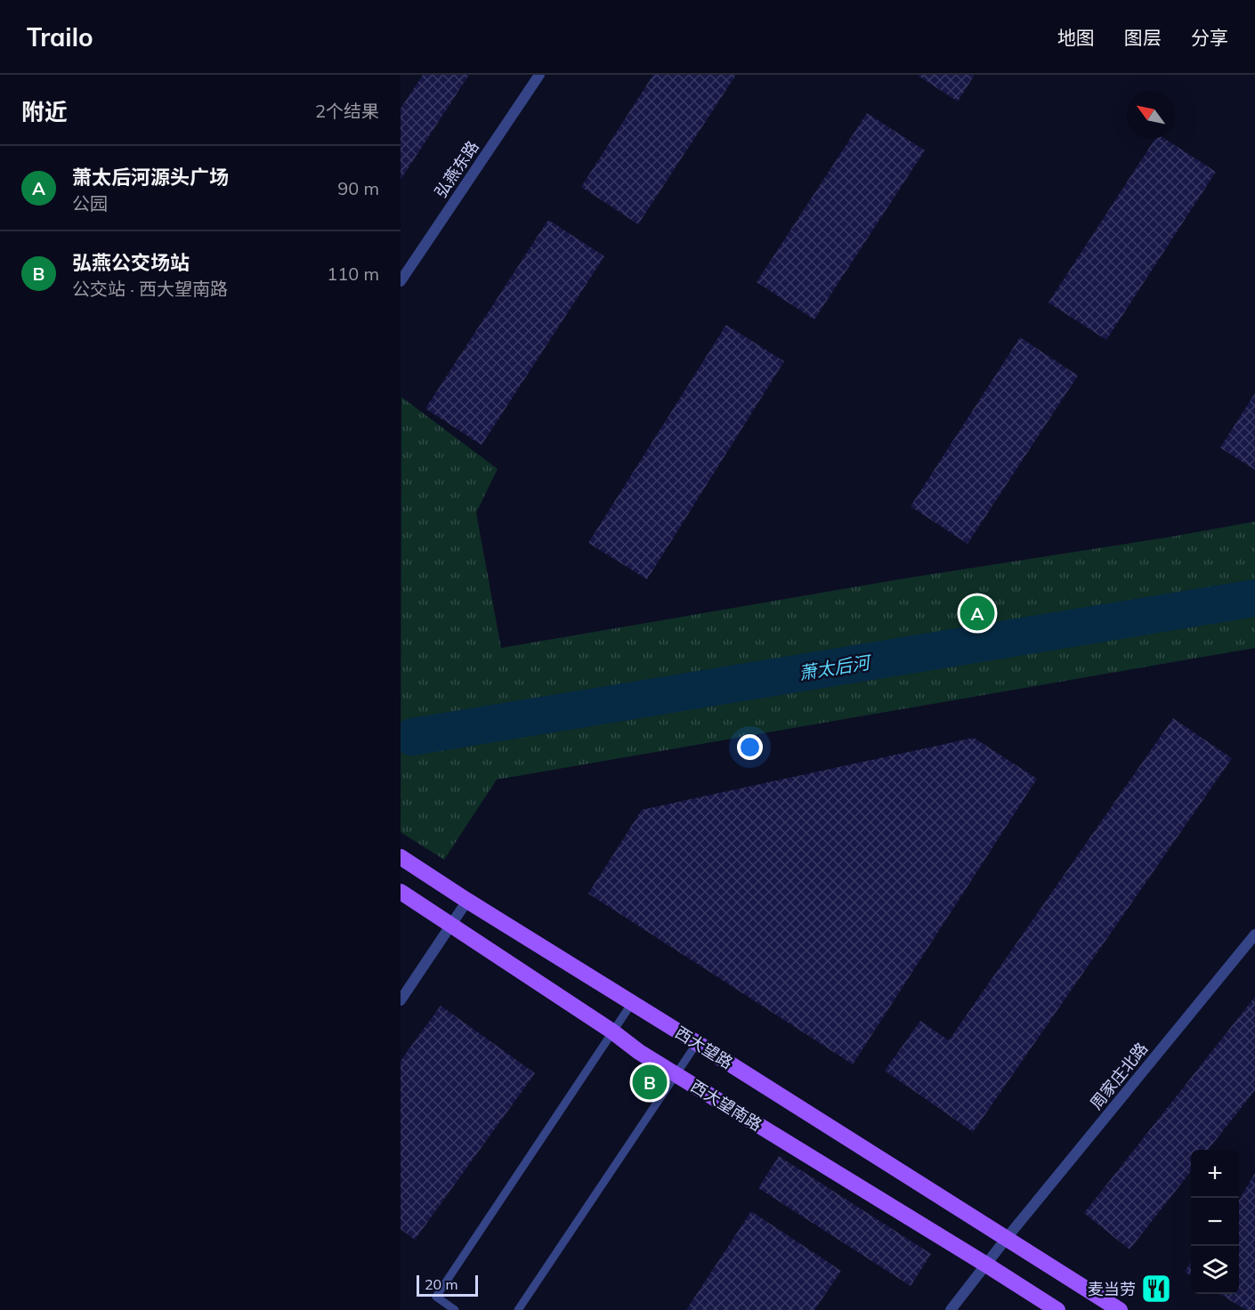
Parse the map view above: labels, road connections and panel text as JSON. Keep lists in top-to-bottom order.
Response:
{
  "streets": {
    "main road": ["西大望路", "西大望南路"],
    "street": ["弘燕东路", "周家庄北路"]
  },
  "crossings": [
    ["西大望路", "周家庄北路"],
    ["周家庄北路", "西大望南路"]
  ],
  "water": ["萧太后河"],
  "places": {
    "restaurant": ["麦当劳"]
  },
  "scale_bar": "20 m",
  "north": "top left",
  "page": {
    "header": "Trailo",
    "nav": ["地图", "图层", "分享"],
    "heading": ["附近", "2个结果"],
    "list": [
      {
        "mark": "A",
        "name": "萧太后河源头广场",
        "note": "公园",
        "value": "90 m"
      },
      {
        "mark": "B",
        "name": "弘燕公交场站",
        "note": "公交站 · 西大望南路",
        "value": "110 m"
      }
    ],
    "pins": ["A", "B"],
    "map_buttons": ["+", "−"],
    "scale": "20 m"
  }
}
